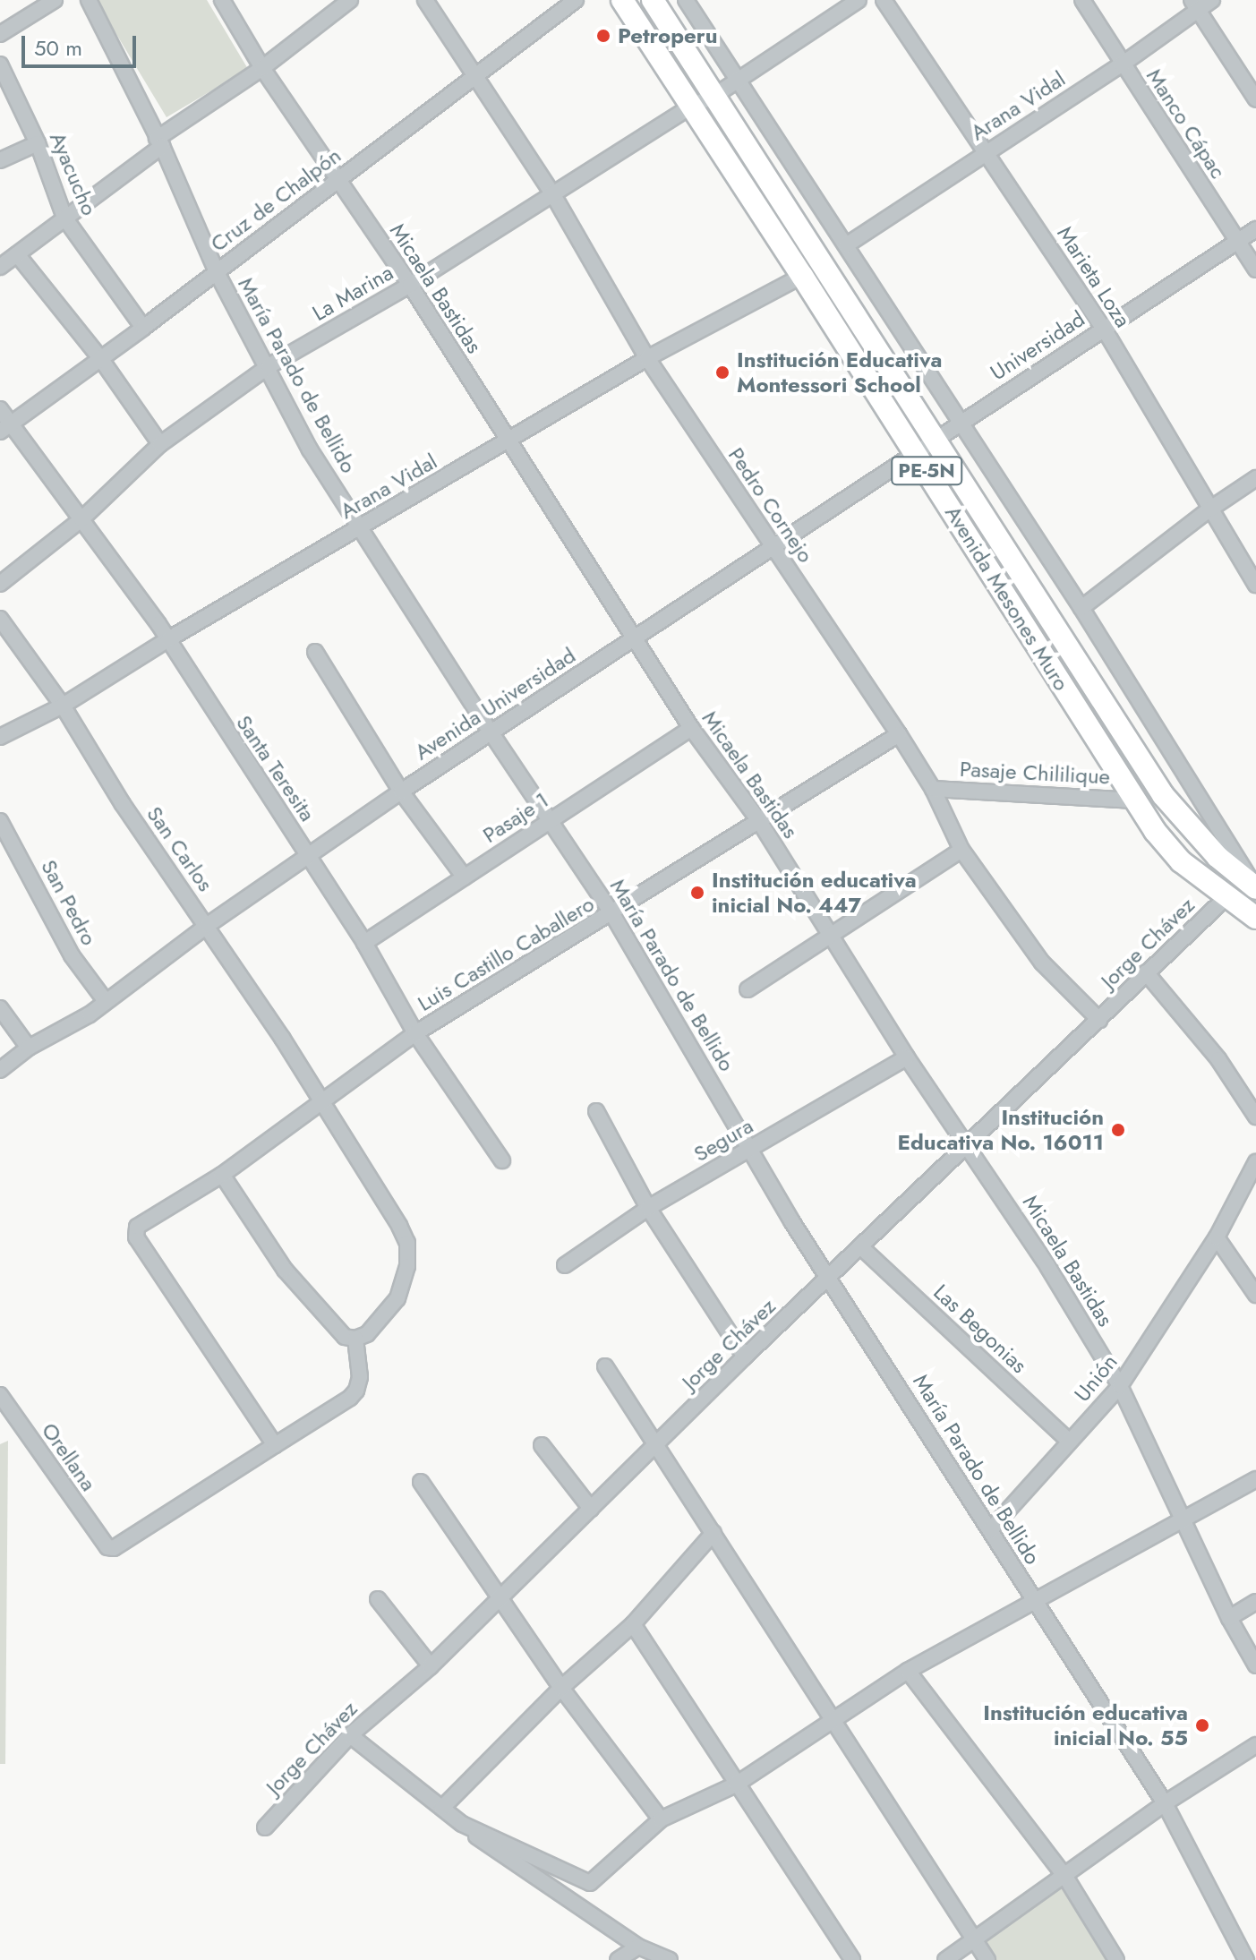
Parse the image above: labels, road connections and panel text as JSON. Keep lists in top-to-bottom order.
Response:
{
  "streets": {
    "highway": ["PE-5N", "Avenida Mesones Muro"],
    "street": [
      "Arana Vidal",
      "Manco Cápac",
      "Ayacucho",
      "Cruz de Chalpón",
      "Marieta Loza",
      "Micaela Bastidas",
      "La Marina",
      "Universidad",
      "María Parado de Bellido",
      "Pedro Cornejo",
      "Avenida Universidad",
      "Santa Teresita",
      "Pasaje Chililique",
      "Pasaje 1",
      "San Carlos",
      "San Pedro",
      "Jorge Chávez",
      "Luis Castillo Caballero",
      "Segura",
      "Las Begonias",
      "Unión",
      "Orellana"
    ]
  },
  "crossings": [
    ["Arana Vidal", "Manco Cápac"],
    ["Arana Vidal", "Marieta Loza"],
    ["Arana Vidal", "Micaela Bastidas"],
    ["Arana Vidal", "María Parado de Bellido"],
    ["Arana Vidal", "Pedro Cornejo"],
    ["Arana Vidal", "Avenida Mesones Muro"],
    ["Arana Vidal", "Santa Teresita"],
    ["Arana Vidal", "San Carlos"],
    ["Manco Cápac", "Universidad"],
    ["Ayacucho", "Cruz de Chalpón"],
    ["Cruz de Chalpón", "Micaela Bastidas"],
    ["Cruz de Chalpón", "María Parado de Bellido"],
    ["Cruz de Chalpón", "Pedro Cornejo"],
    ["Cruz de Chalpón", "Santa Teresita"],
    ["Marieta Loza", "Universidad"],
    ["Micaela Bastidas", "La Marina"],
    ["Micaela Bastidas", "Avenida Universidad"],
    ["Micaela Bastidas", "Pasaje 1"],
    ["Micaela Bastidas", "Jorge Chávez"],
    ["Micaela Bastidas", "Luis Castillo Caballero"],
    ["Micaela Bastidas", "Segura"],
    ["Micaela Bastidas", "Unión"],
    ["La Marina", "María Parado de Bellido"],
    ["La Marina", "PE-5N"],
    ["La Marina", "Pedro Cornejo"],
    ["La Marina", "Avenida Mesones Muro"],
    ["La Marina", "Santa Teresita"],
    ["Universidad", "PE-5N"],
    ["Universidad", "Avenida Mesones Muro"],
    ["Universidad", "Avenida Universidad"],
    ["María Parado de Bellido", "Avenida Universidad"],
    ["María Parado de Bellido", "Pasaje 1"],
    ["María Parado de Bellido", "Jorge Chávez"],
    ["María Parado de Bellido", "Luis Castillo Caballero"],
    ["María Parado de Bellido", "Segura"],
    ["María Parado de Bellido", "Unión"],
    ["PE-5N", "Jorge Chávez"],
    ["Pedro Cornejo", "Avenida Universidad"],
    ["Pedro Cornejo", "Pasaje Chililique"],
    ["Pedro Cornejo", "Jorge Chávez"],
    ["Pedro Cornejo", "Luis Castillo Caballero"],
    ["Avenida Mesones Muro", "Avenida Universidad"],
    ["Avenida Mesones Muro", "Pasaje Chililique"],
    ["Avenida Mesones Muro", "Jorge Chávez"],
    ["Avenida Universidad", "Santa Teresita"],
    ["Avenida Universidad", "San Carlos"],
    ["Avenida Universidad", "San Pedro"],
    ["Santa Teresita", "Pasaje 1"],
    ["Santa Teresita", "Luis Castillo Caballero"],
    ["San Carlos", "Luis Castillo Caballero"],
    ["Jorge Chávez", "Las Begonias"],
    ["Luis Castillo Caballero", "Orellana"],
    ["Las Begonias", "Unión"]
  ],
  "places": [
    "Petroperu",
    "Institución Educativa Montessori School",
    "Institución educativa inicial No. 447",
    "Institución Educativa No. 16011",
    "Institución educativa inicial No. 55"
  ],
  "scale_bar": "50 m"
}
